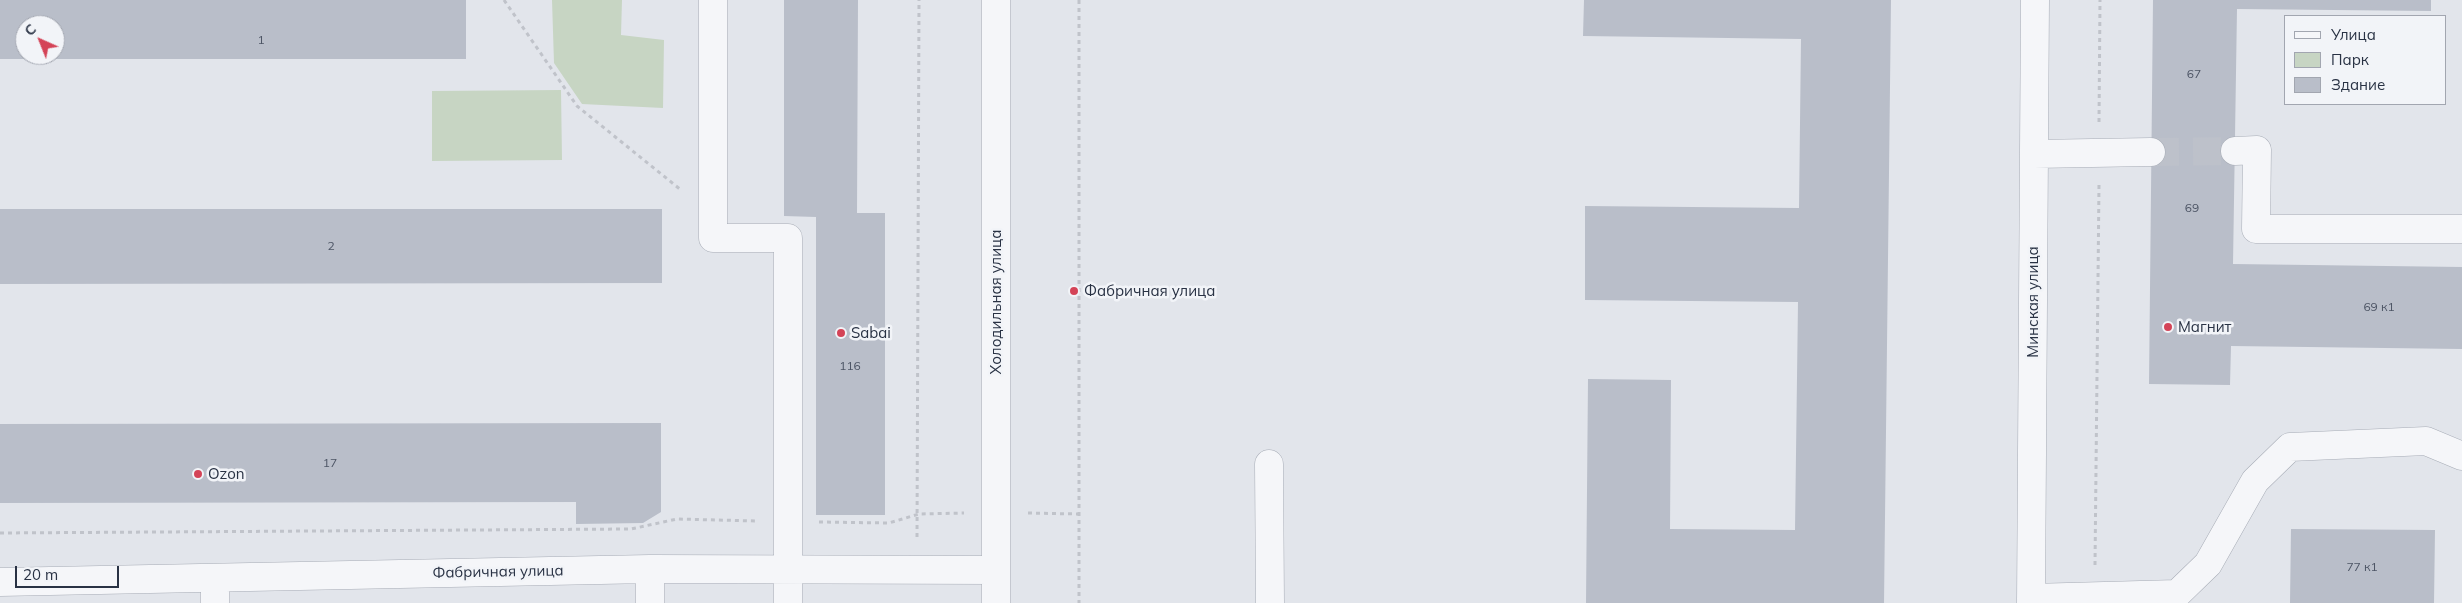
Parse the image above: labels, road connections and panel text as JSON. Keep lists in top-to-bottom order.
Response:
{
  "streets": {
    "street": ["Холодильная улица", "Минская улица", "Фабричная улица"]
  },
  "crossings": [
    ["Холодильная улица", "Фабричная улица"]
  ],
  "places": [
    "Фабричная улица",
    "Магнит",
    "Sabai",
    "Ozon"
  ],
  "house_numbers": [
    "1",
    "67",
    "69",
    "2",
    "69 к1",
    "116",
    "17",
    "77 к1"
  ],
  "legend": ["Улица", "Парк", "Здание"],
  "scale_bar": "20 m",
  "north": "top left"
}
